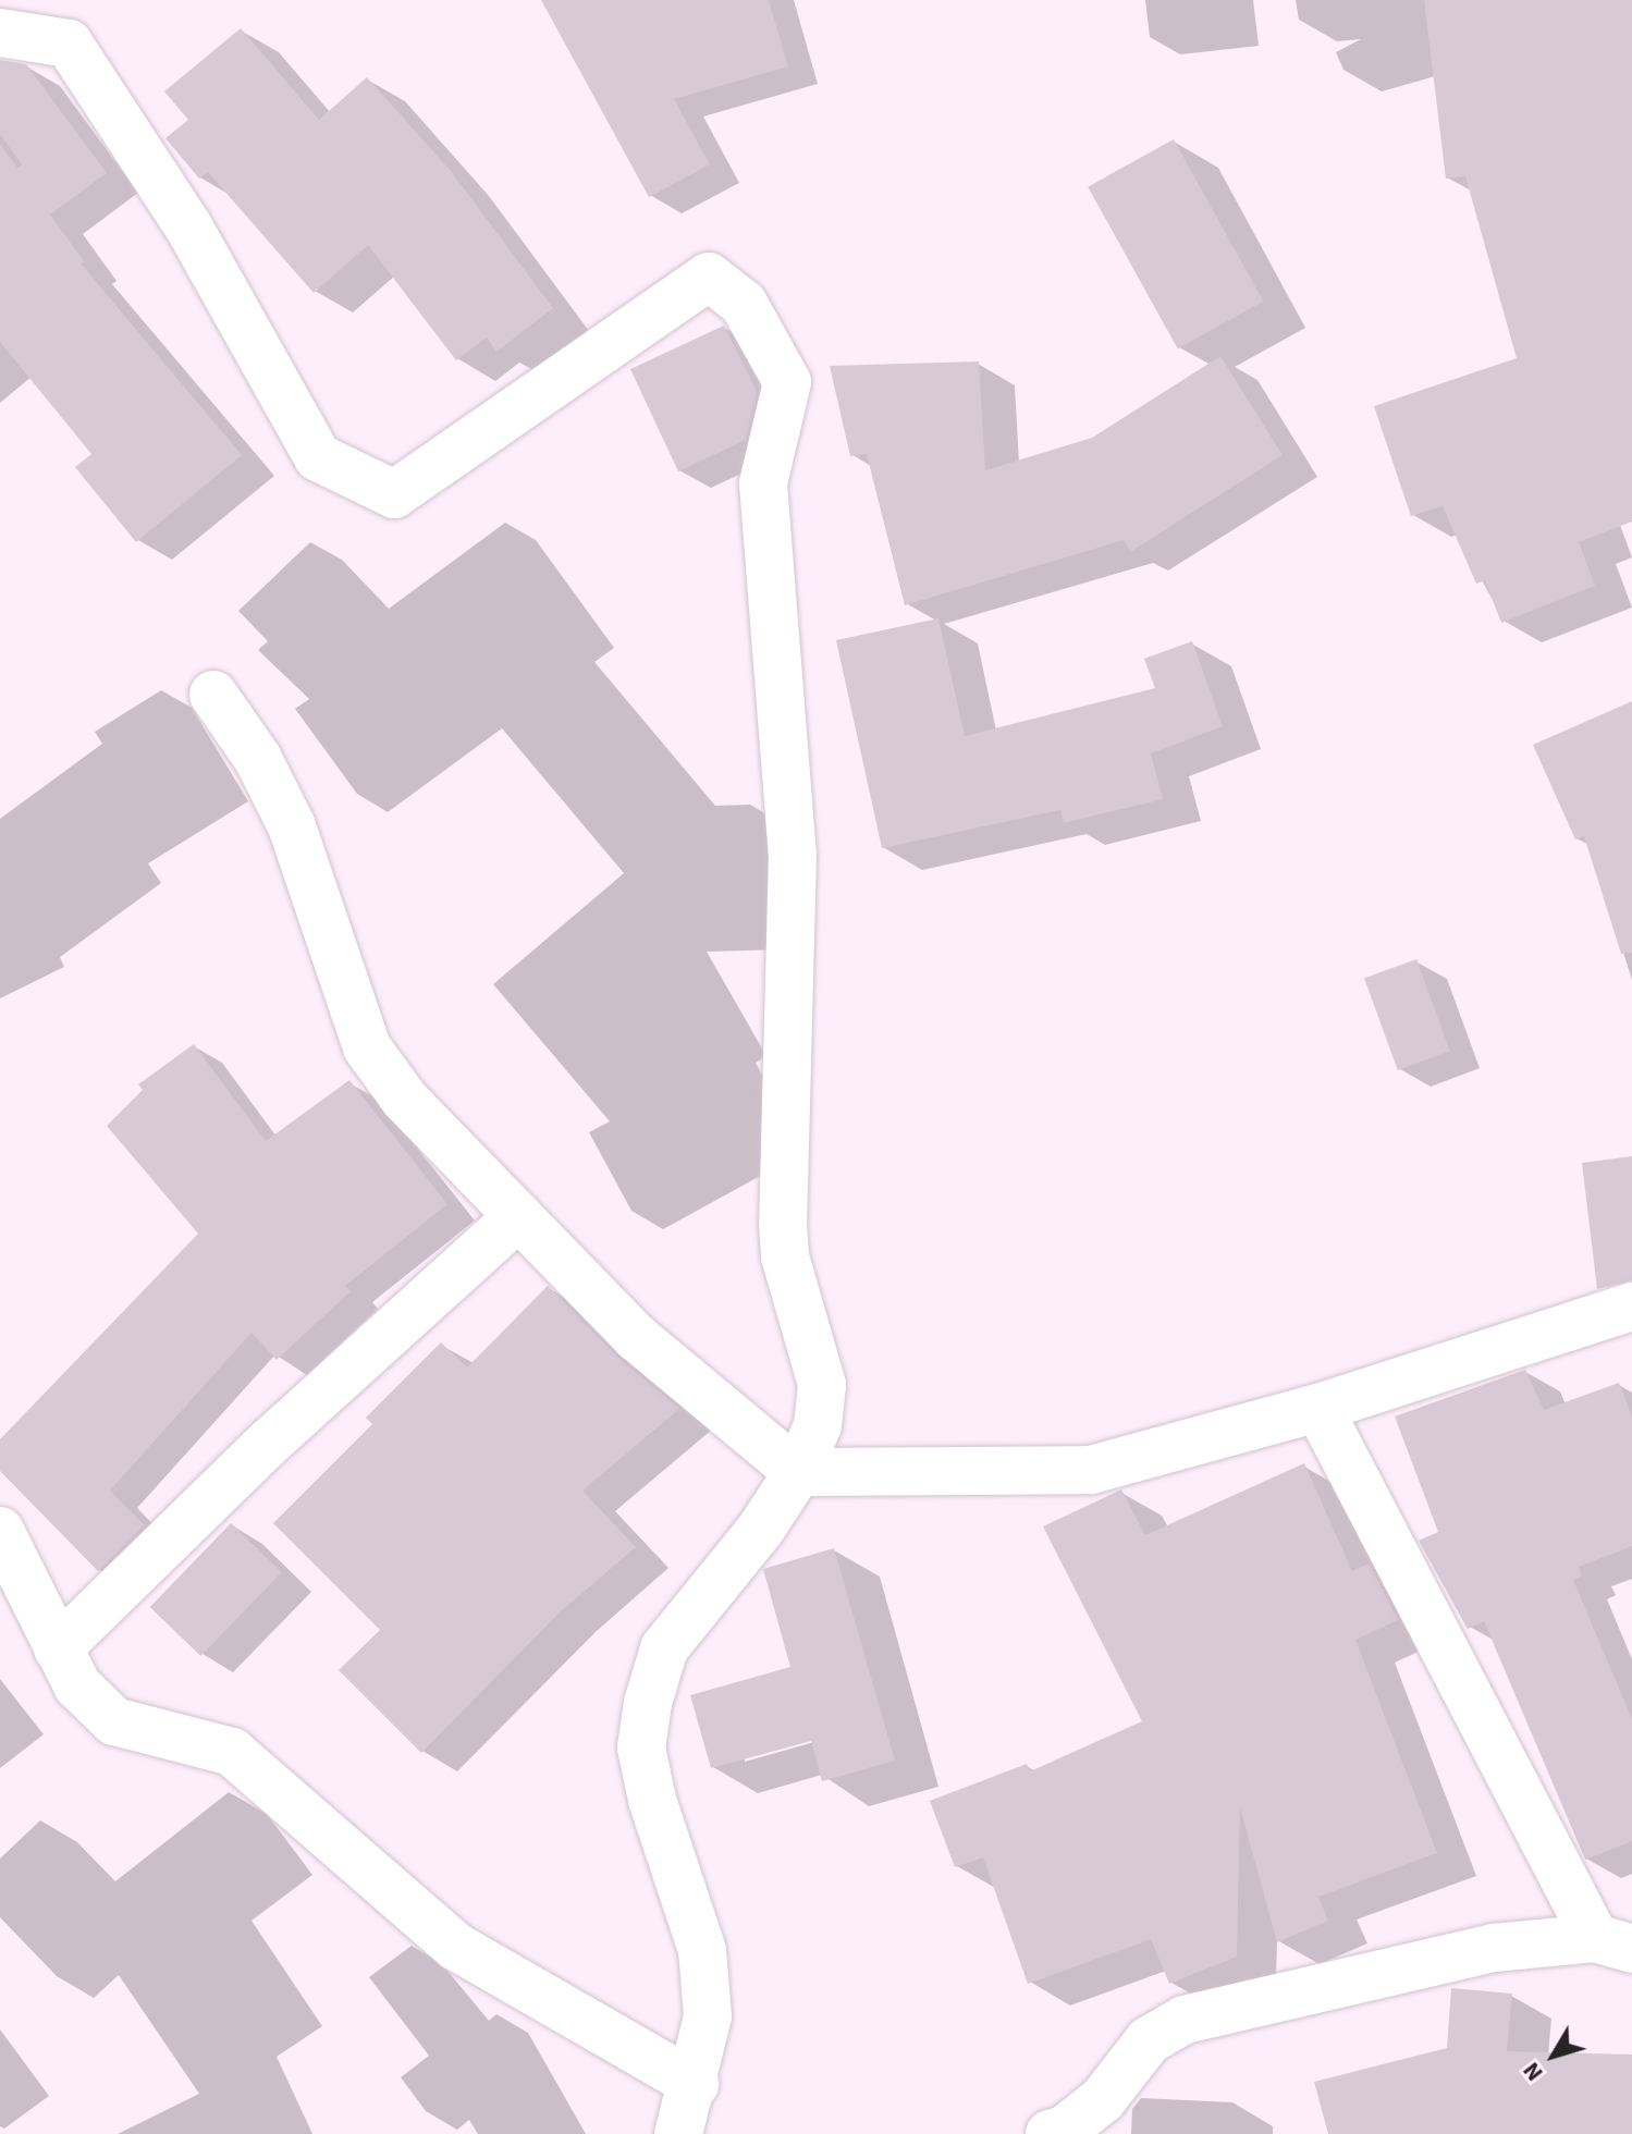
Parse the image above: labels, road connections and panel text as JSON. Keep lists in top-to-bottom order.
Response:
{
  "north": "bottom left"
}
